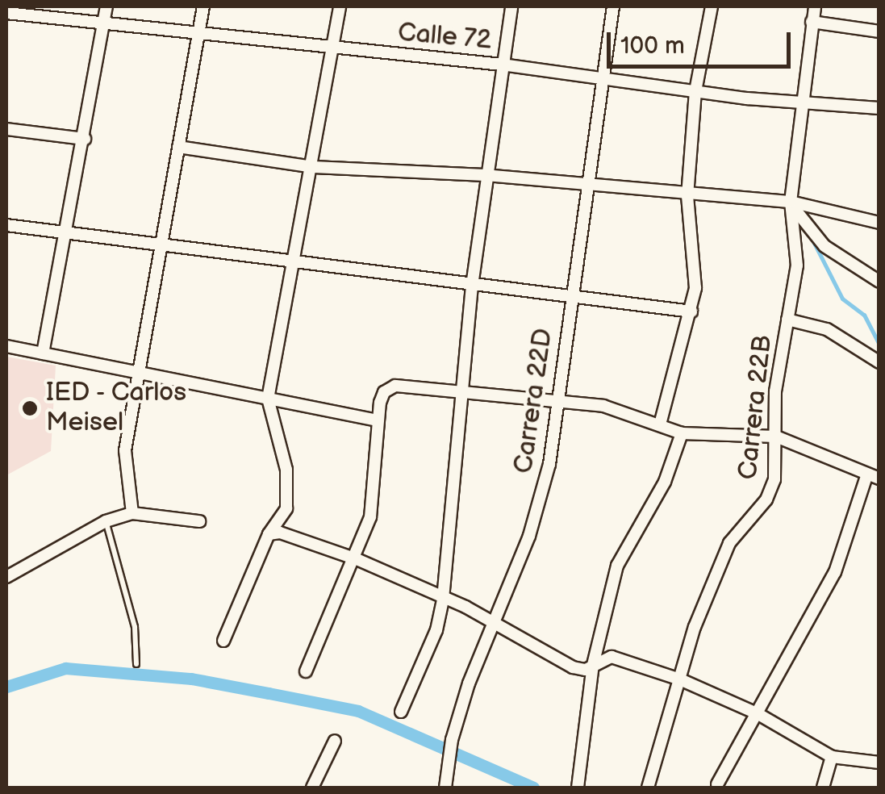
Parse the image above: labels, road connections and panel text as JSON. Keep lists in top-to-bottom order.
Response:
{
  "streets": {
    "street": ["Calle 72", "Carrera 22D", "Carrera 22B"]
  },
  "crossings": [
    ["Calle 72", "Carrera 22D"],
    ["Calle 72", "Carrera 22B"]
  ],
  "places": ["IED - Carlos Meisel"],
  "scale_bar": "100 m"
}
